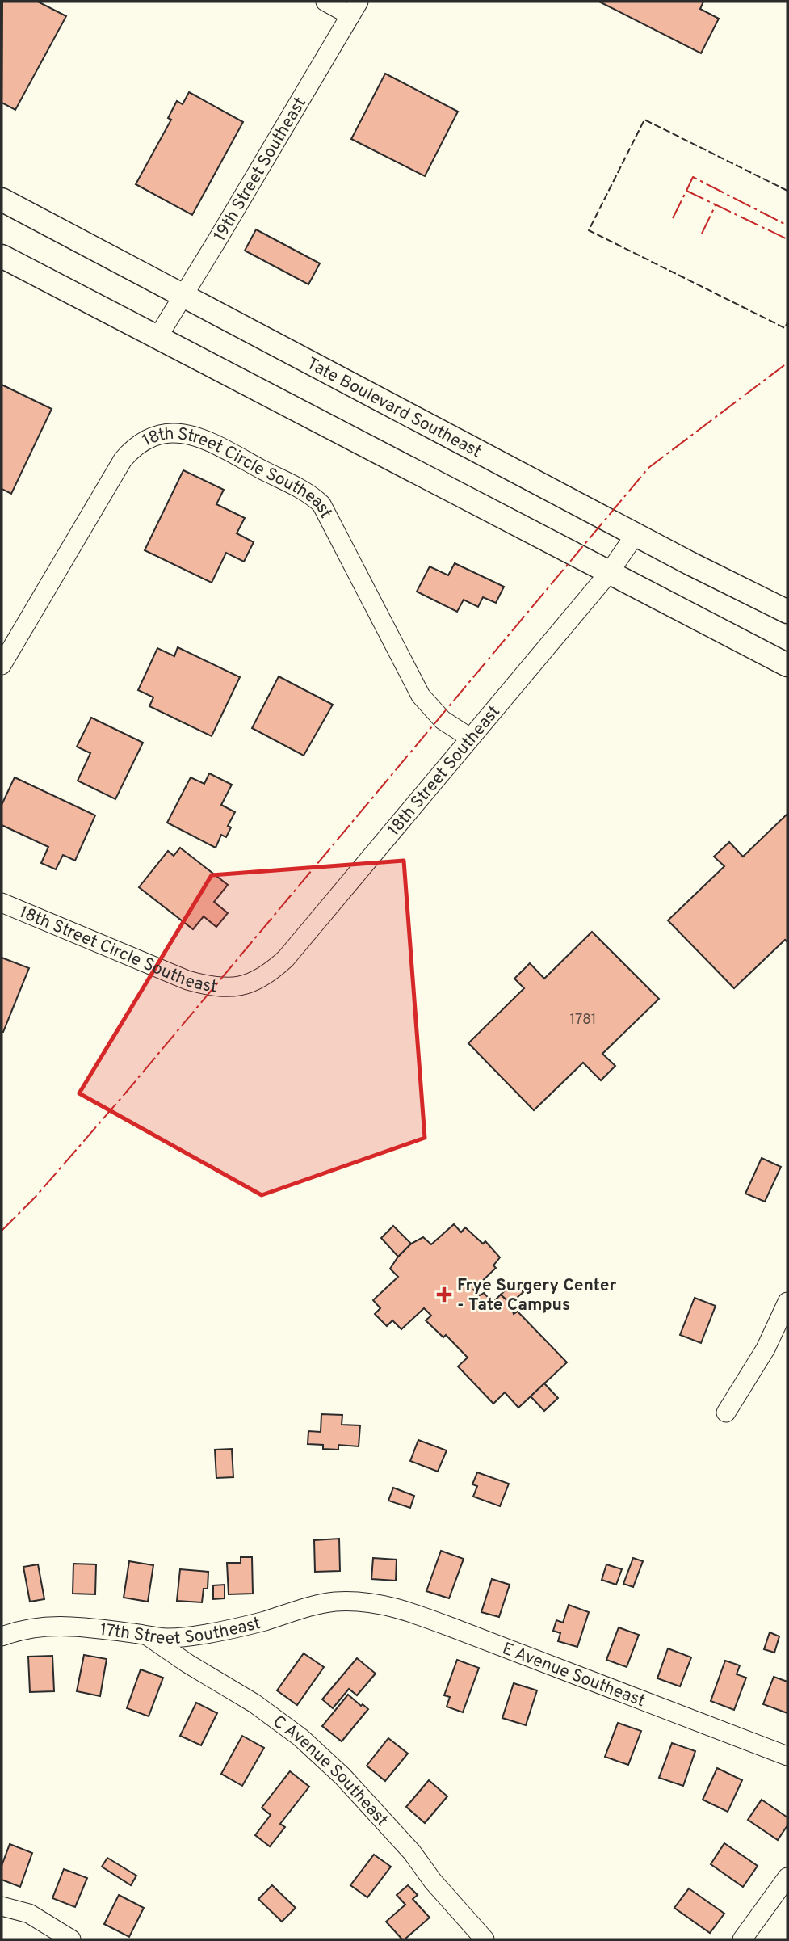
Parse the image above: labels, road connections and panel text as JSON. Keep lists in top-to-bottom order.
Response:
{
  "streets": {
    "main road": ["Tate Boulevard Southeast"],
    "street": [
      "19th Street Southeast",
      "18th Street Circle Southeast",
      "18th Street Southeast",
      "17th Street Southeast",
      "E Avenue Southeast",
      "C Avenue Southeast"
    ]
  },
  "crossings": [
    ["19th Street Southeast", "Tate Boulevard Southeast"],
    ["Tate Boulevard Southeast", "18th Street Southeast"],
    ["18th Street Circle Southeast", "18th Street Southeast"],
    ["17th Street Southeast", "E Avenue Southeast"],
    ["17th Street Southeast", "C Avenue Southeast"]
  ],
  "places": {
    "health": ["Frye Surgery Center - Tate Campus"]
  },
  "house_numbers": ["1781"]
}
